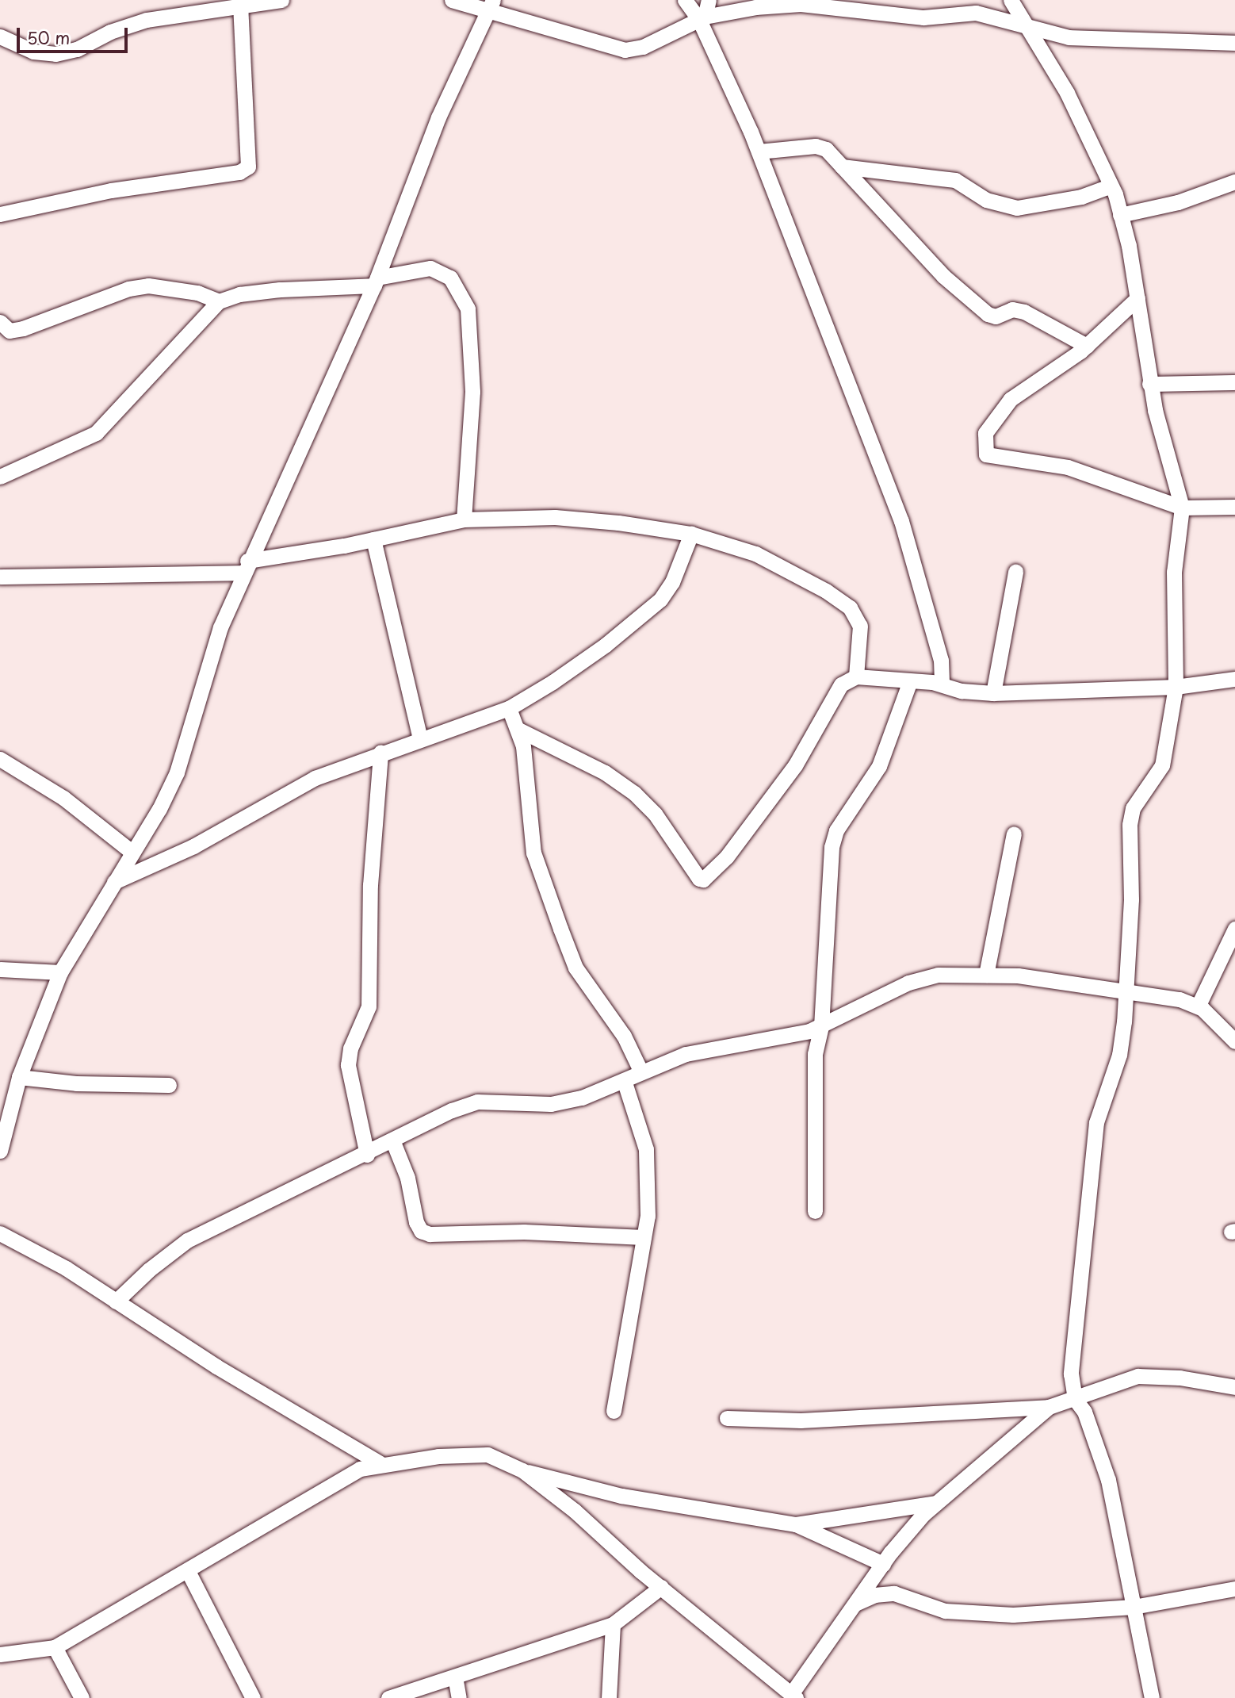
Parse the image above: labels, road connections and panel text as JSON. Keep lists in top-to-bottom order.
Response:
{
  "scale_bar": "50 m"
}
